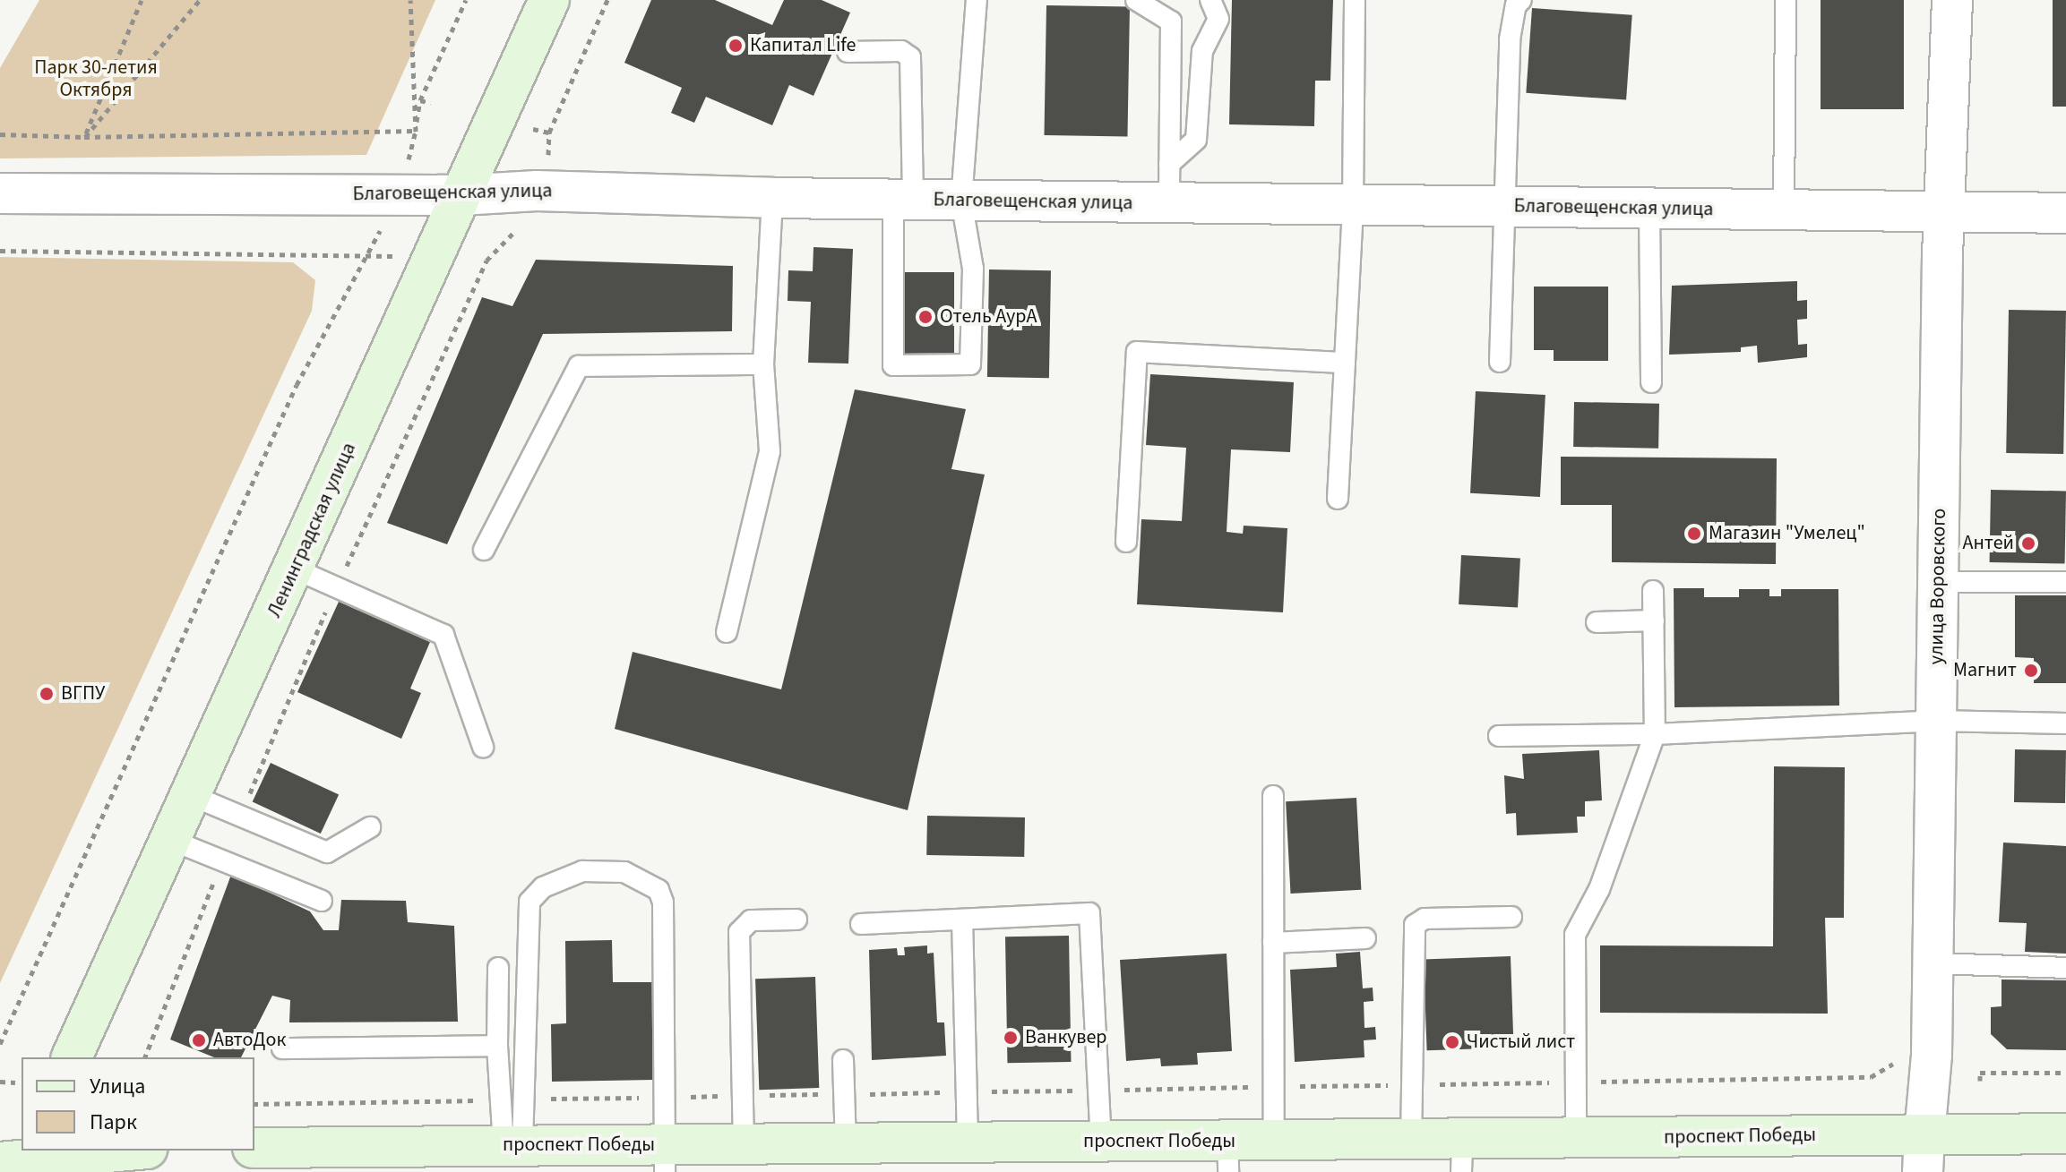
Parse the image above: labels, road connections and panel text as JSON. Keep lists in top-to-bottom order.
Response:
{
  "streets": {
    "main road": ["Ленинградская улица", "проспект Победы"],
    "street": ["Благовещенская улица", "улица Воровского"]
  },
  "crossings": [
    ["Благовещенская улица", "Ленинградская улица"],
    ["Благовещенская улица", "улица Воровского"],
    ["улица Воровского", "проспект Победы"]
  ],
  "parks": ["Парк 30-летия Октября"],
  "places": [
    "Капитал Life",
    "Отель АурА",
    "Магазин \"Умелец\"",
    "Антей",
    "Магнит",
    "ВГПУ",
    "Ванкувер",
    "АвтоДок",
    "Чистый лист"
  ],
  "legend": ["Улица", "Парк"]
}
